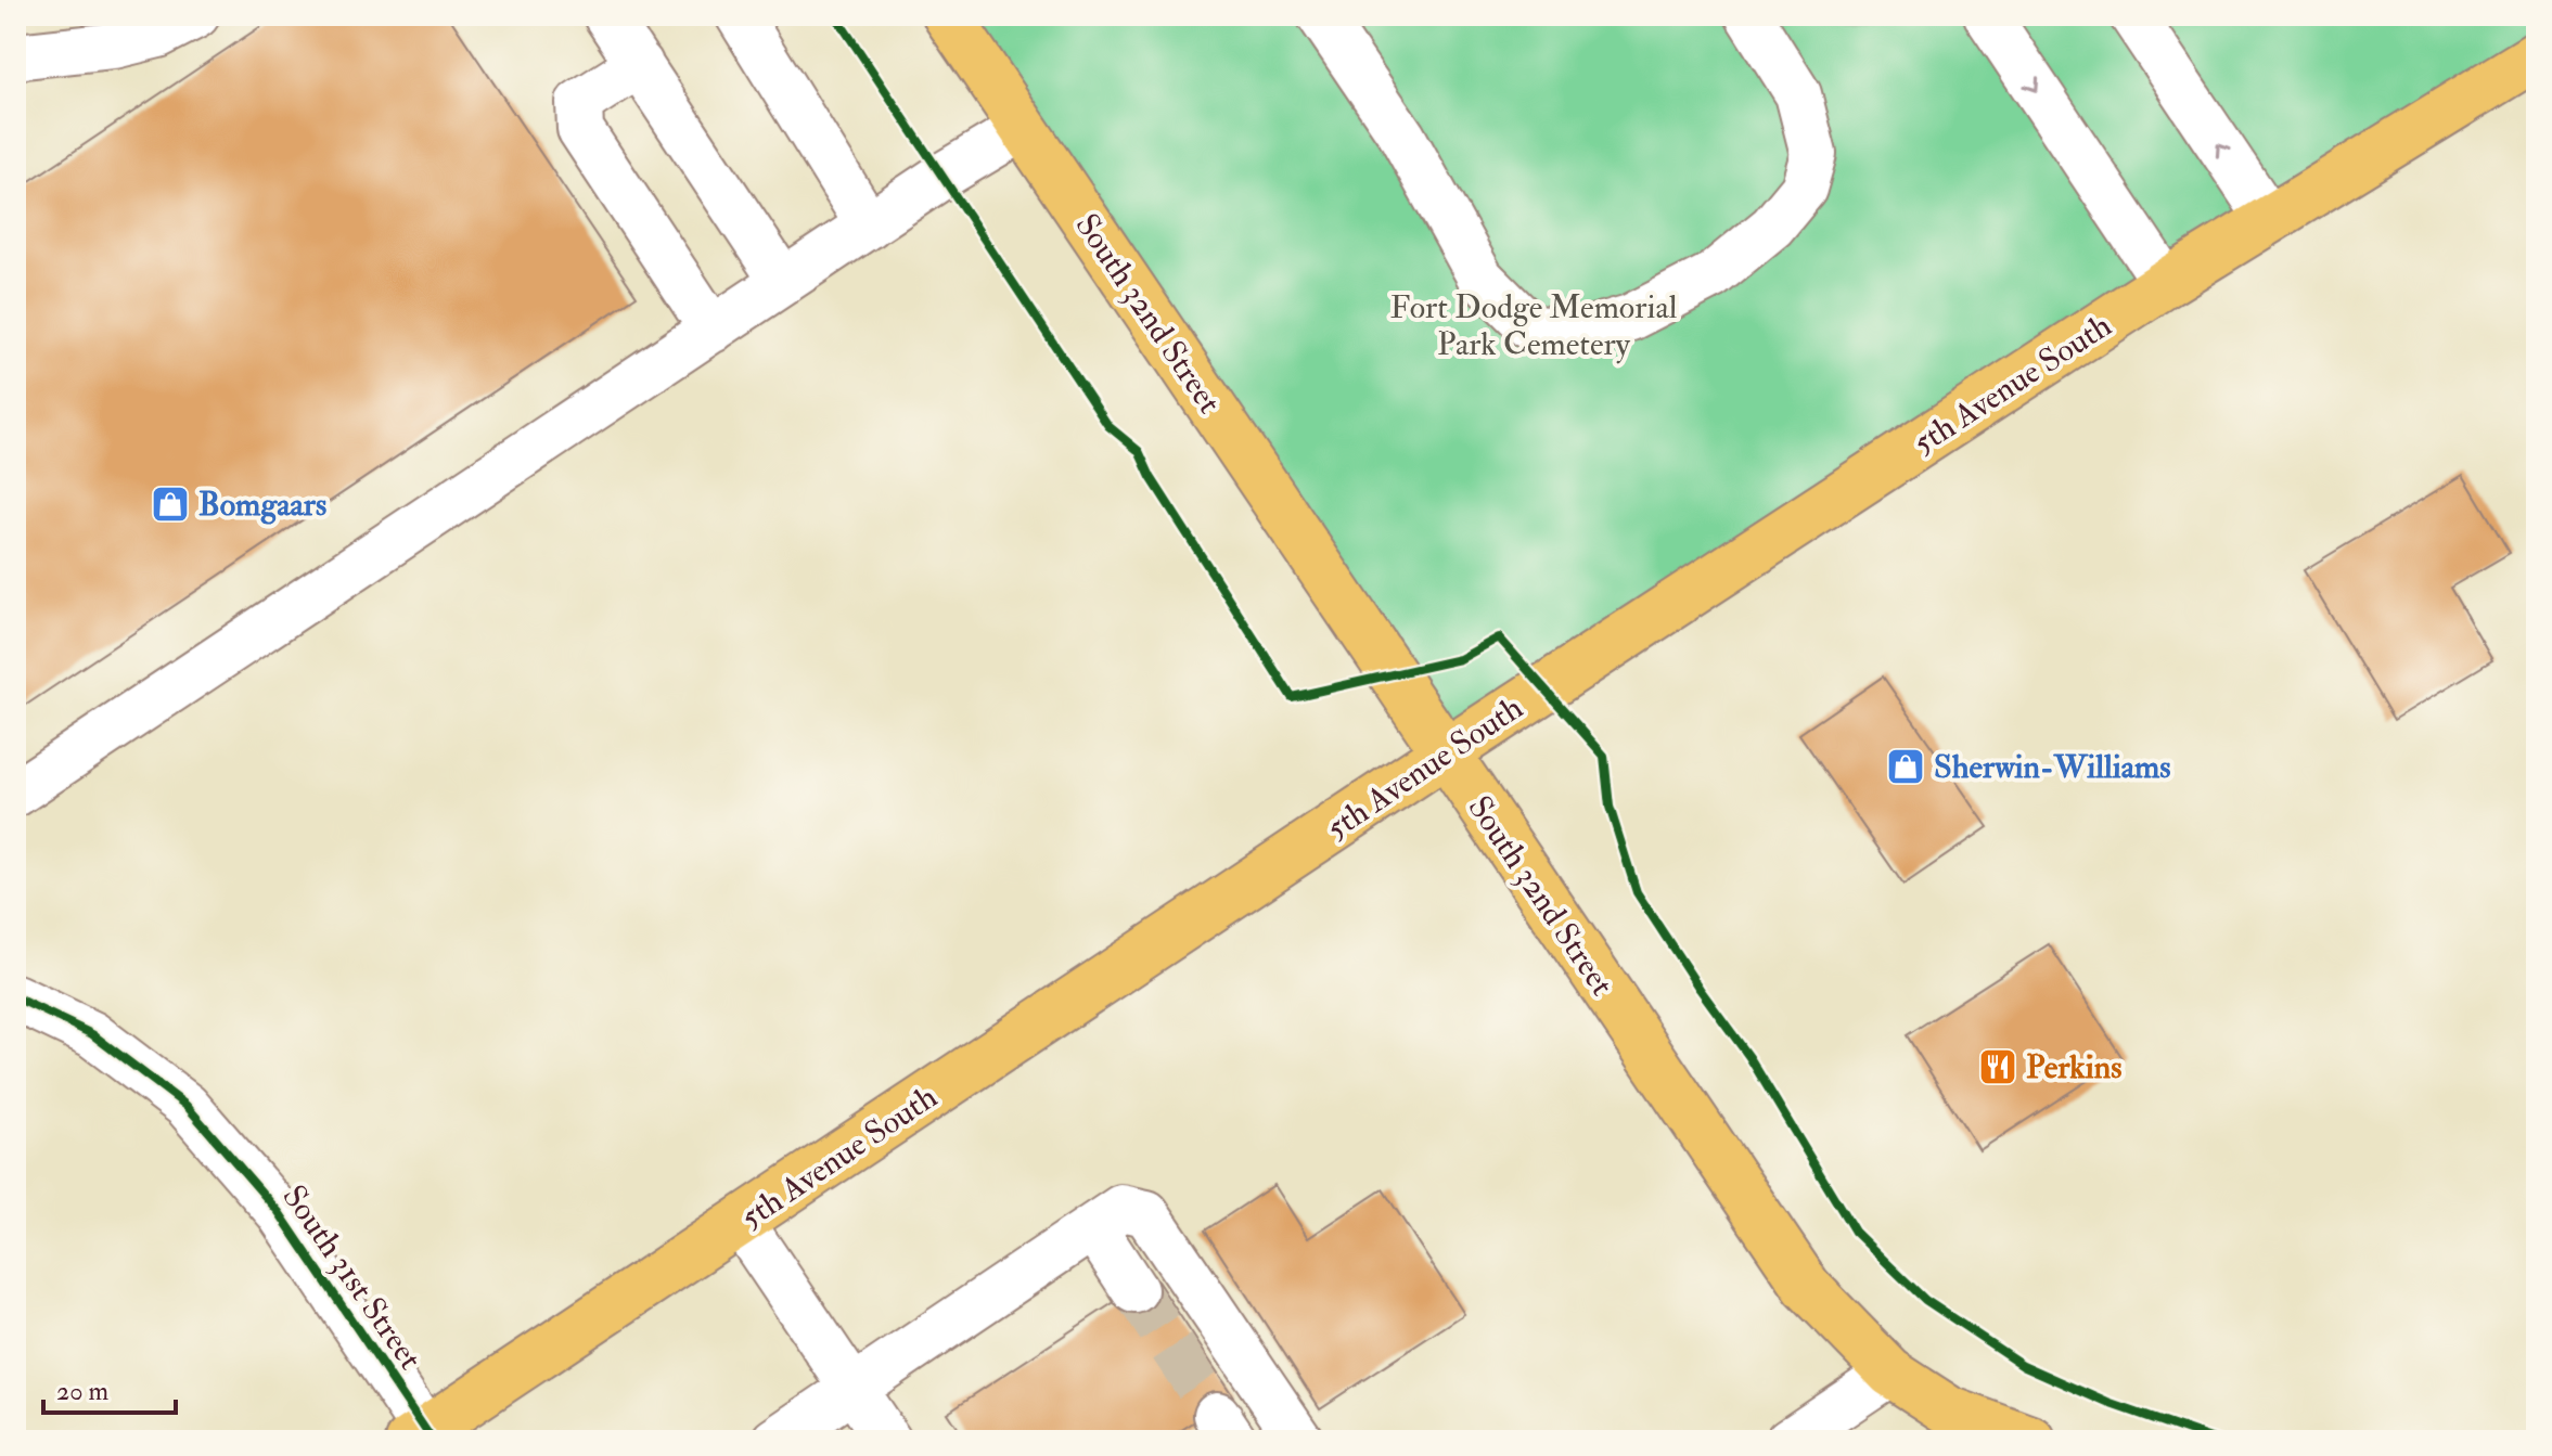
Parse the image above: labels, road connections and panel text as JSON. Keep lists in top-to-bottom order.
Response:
{
  "streets": {
    "main road": ["South 32nd Street", "5th Avenue South"],
    "street": ["South 31st Street"]
  },
  "crossings": [
    ["South 32nd Street", "5th Avenue South"],
    ["5th Avenue South", "South 31st Street"]
  ],
  "parks": ["Fort Dodge Memorial Park Cemetery"],
  "places": {
    "shop": ["Bomgaars", "Sherwin-Williams"],
    "restaurant": ["Perkins"]
  },
  "scale_bar": "20 m"
}
